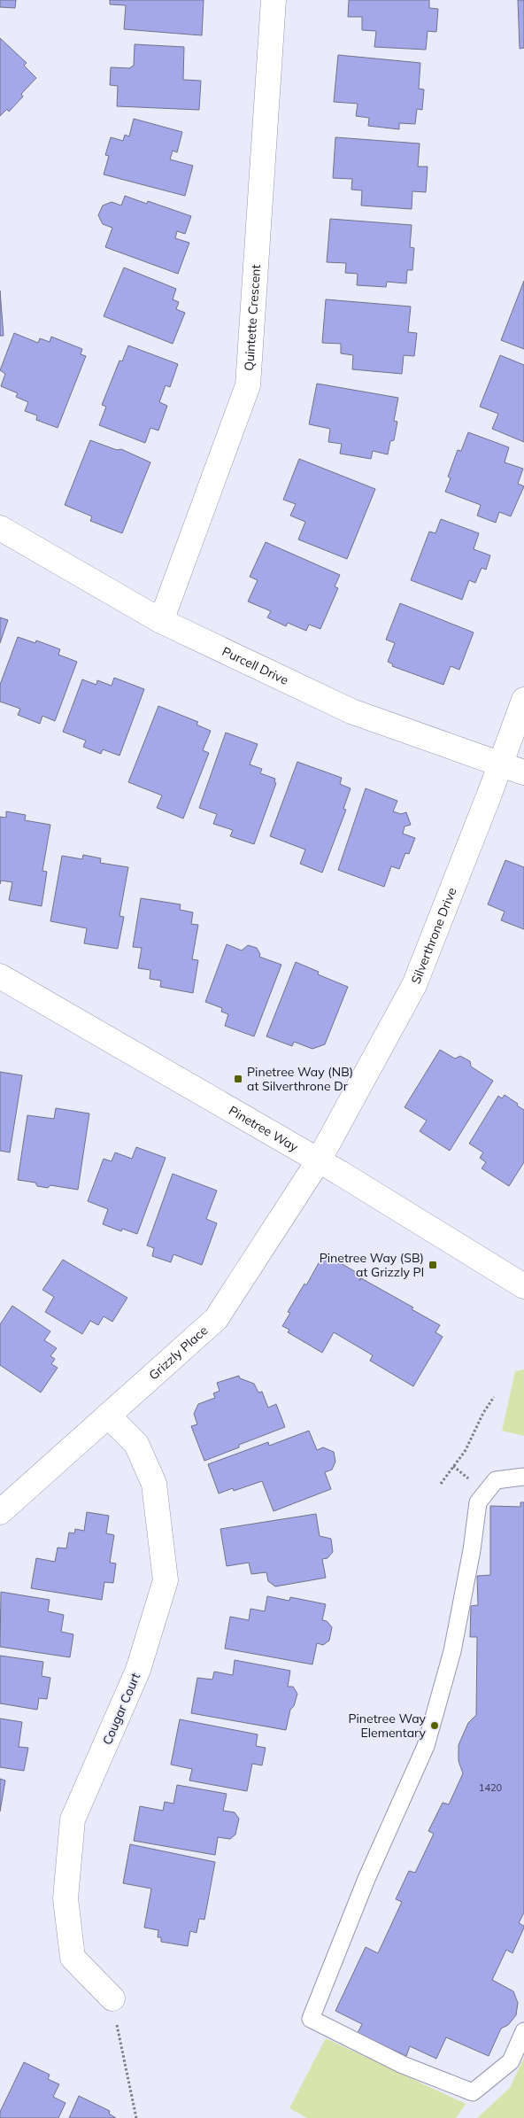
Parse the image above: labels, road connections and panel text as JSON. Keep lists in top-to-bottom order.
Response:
{
  "streets": {
    "street": [
      "Quintette Crescent",
      "Purcell Drive",
      "Silverthrone Drive",
      "Pinetree Way",
      "Grizzly Place",
      "Cougar Court"
    ]
  },
  "crossings": [
    ["Quintette Crescent", "Purcell Drive"],
    ["Purcell Drive", "Silverthrone Drive"],
    ["Silverthrone Drive", "Pinetree Way"],
    ["Silverthrone Drive", "Grizzly Place"],
    ["Pinetree Way", "Grizzly Place"],
    ["Grizzly Place", "Cougar Court"]
  ],
  "places": {
    "transit": ["Pinetree Way (NB) at Silverthrone Dr", "Pinetree Way (SB) at Grizzly Pl"],
    "other": ["Pinetree Way Elementary"]
  },
  "house_numbers": ["1420"]
}
